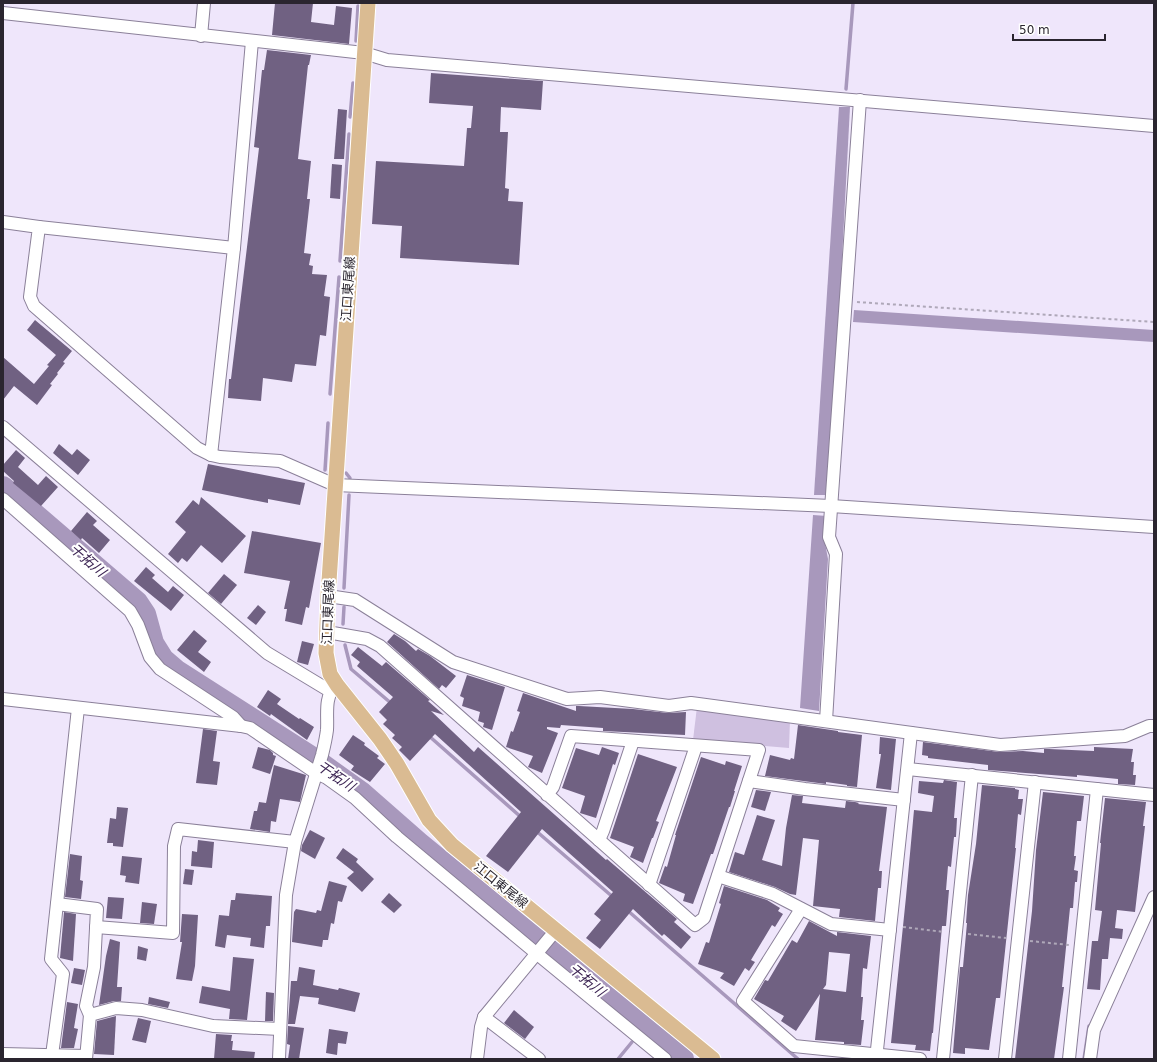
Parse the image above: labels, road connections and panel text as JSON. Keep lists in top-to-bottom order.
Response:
{
  "streets": {
    "main road": ["江口東尾線"]
  },
  "water": ["干拓川"],
  "scale_bar": "50 m"
}
